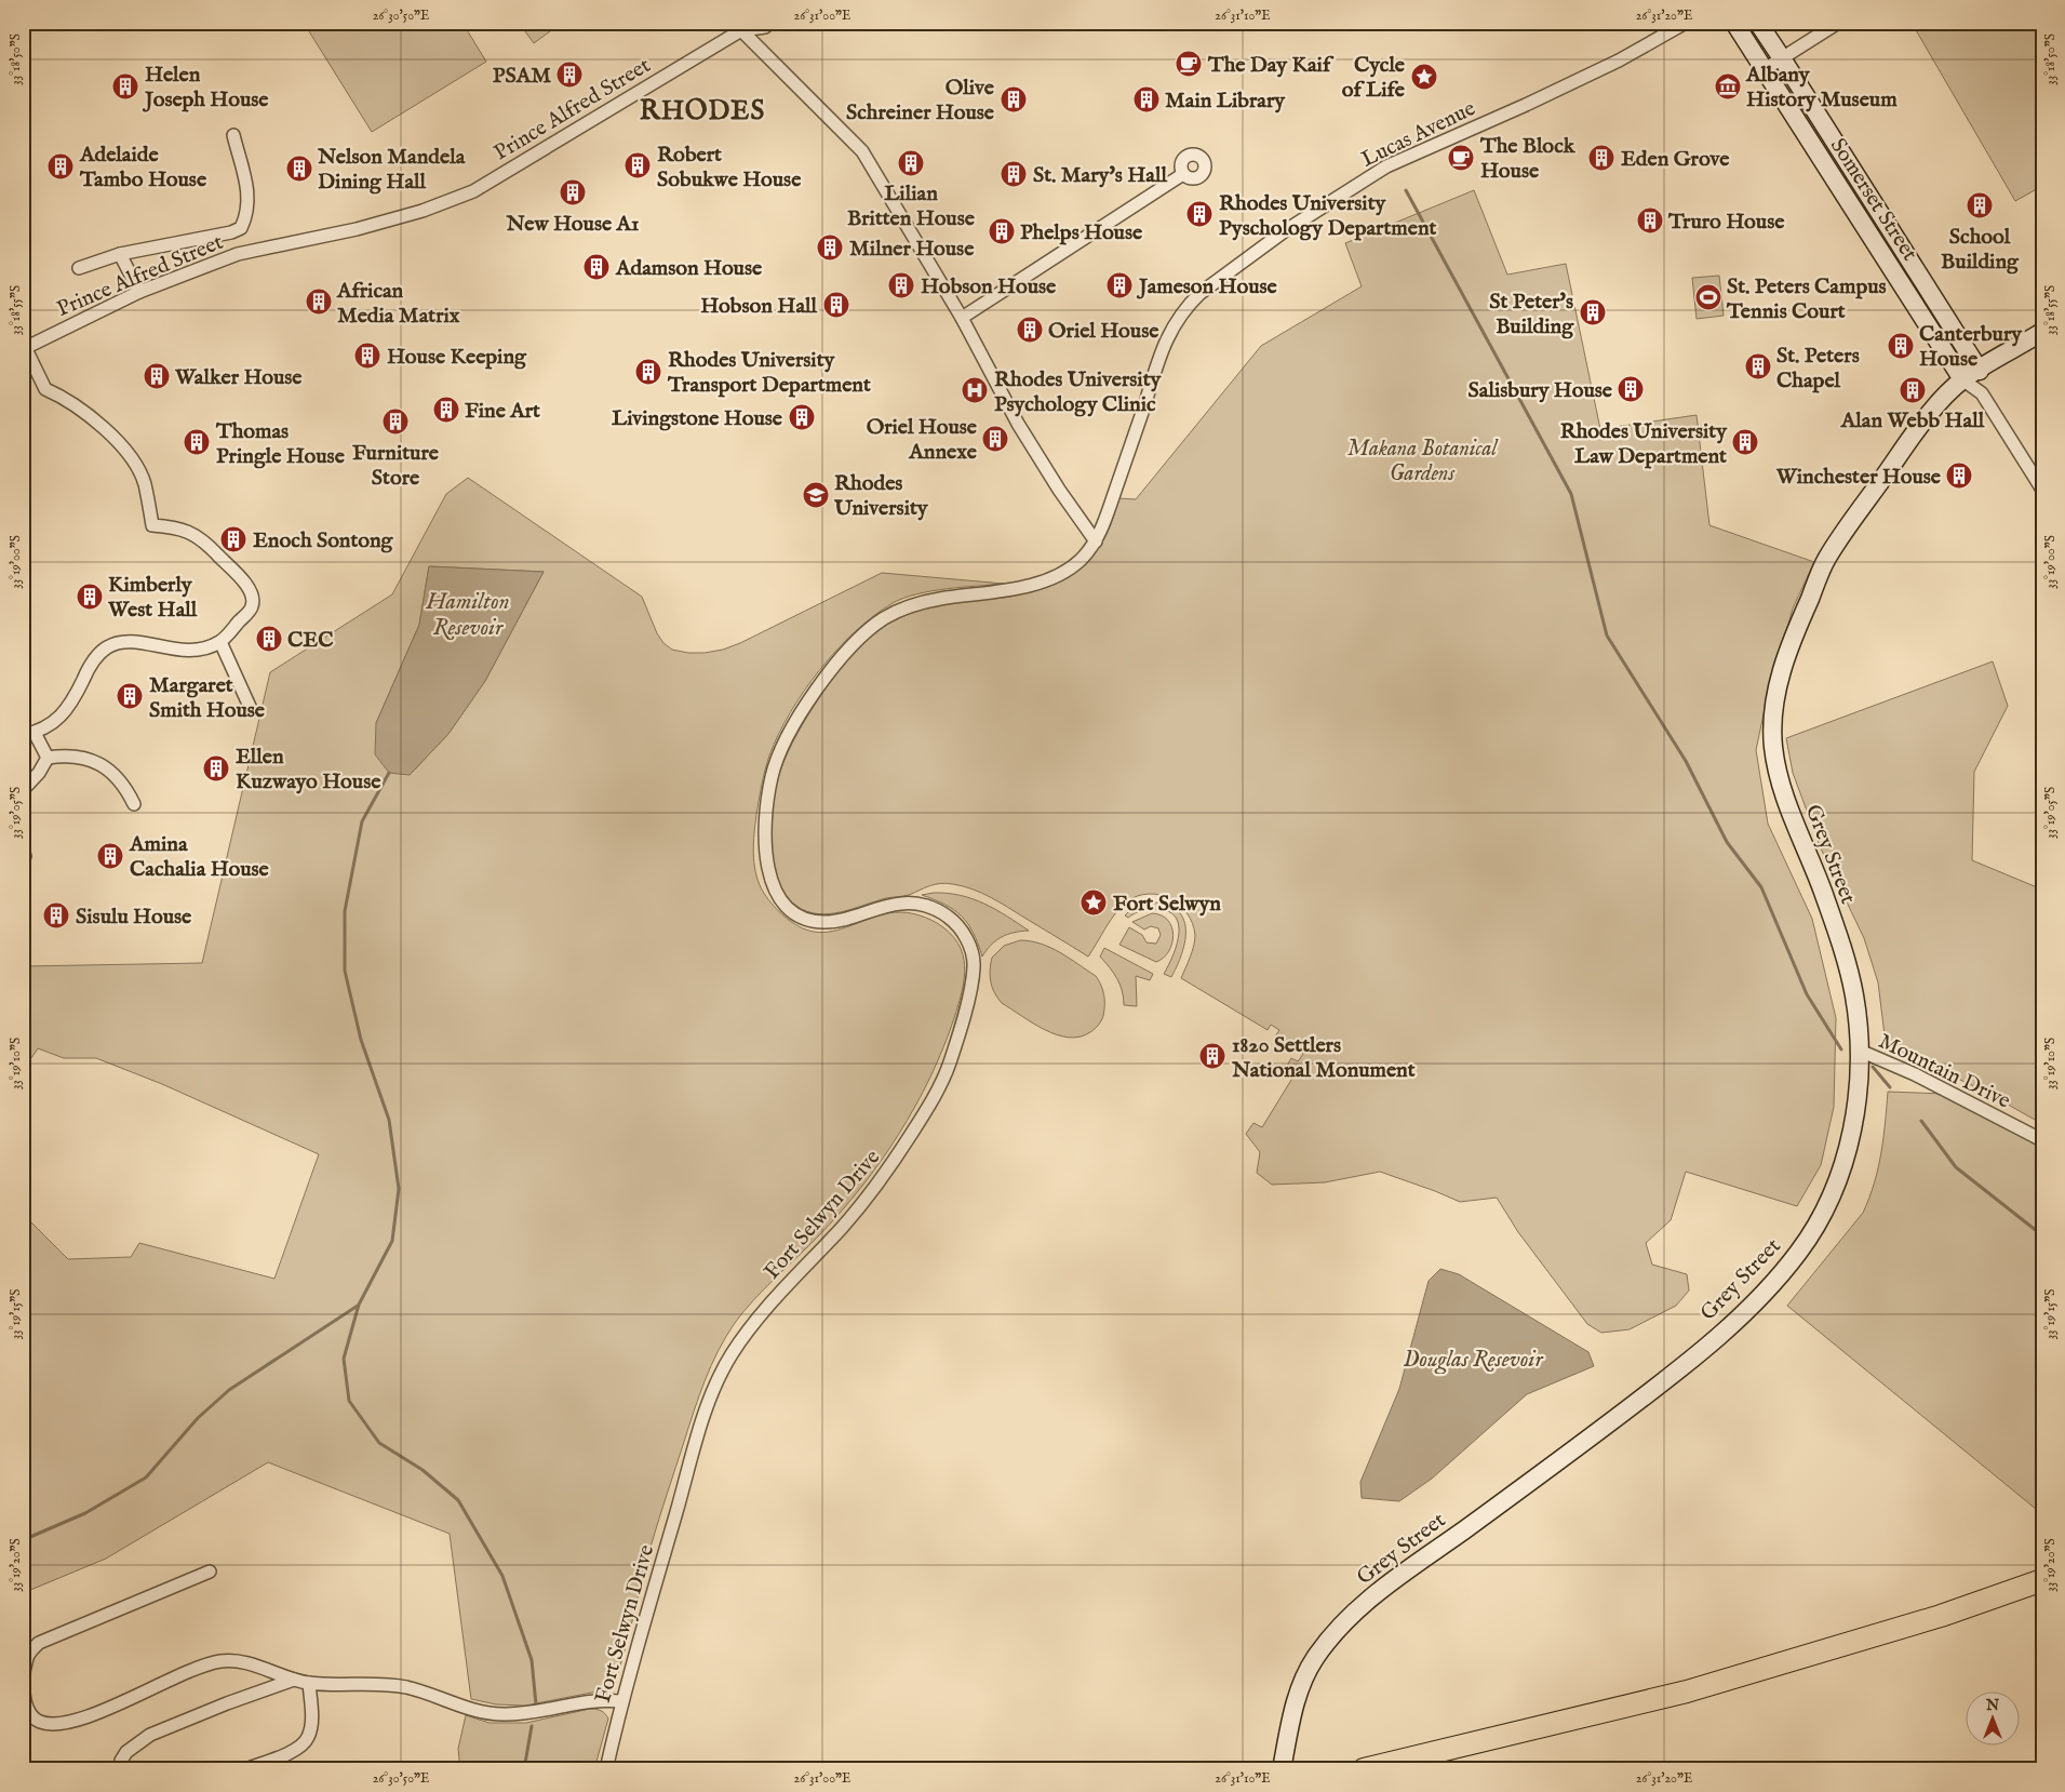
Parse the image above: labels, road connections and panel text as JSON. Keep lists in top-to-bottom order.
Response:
{
  "streets": {
    "main road": ["Somerset Street", "Grey Street"],
    "street": [
      "Prince Alfred Street",
      "Lucas Avenue",
      "Mountain Drive",
      "Fort Selwyn Drive"
    ]
  },
  "crossings": [
    ["Lucas Avenue", "Fort Selwyn Drive"],
    ["Somerset Street", "Grey Street"],
    ["Grey Street", "Mountain Drive"]
  ],
  "districts": ["RHODES"],
  "water": ["Hamilton Resevoir", "Douglas Resevoir"],
  "parks": ["Makana Botanical Gardens"],
  "places": {
    "cafe": ["The Day Kaif", "The Block House"],
    "building": [
      "PSAM",
      "Helen Joseph House",
      "Olive Schreiner House",
      "Main Library",
      "Eden Grove",
      "Lilian Britten House",
      "Robert Sobukwe House",
      "Adelaide Tambo House",
      "Nelson Mandela Dining Hall",
      "St. Mary's Hall",
      "New House A1",
      "School Building",
      "Rhodes University Pyschology Department",
      "Truro House",
      "Phelps House",
      "Milner House",
      "Adamson House",
      "Hobson House",
      "Jameson House",
      "African Media Matrix",
      "Hobson Hall",
      "St Peter's Building",
      "Oriel House",
      "Canterbury House",
      "House Keeping",
      "St. Peters Chapel",
      "Rhodes University Transport Department",
      "Walker House",
      "Salisbury House",
      "Alan Webb Hall",
      "Fine Art",
      "Livingstone House",
      "Furniture Store",
      "Oriel House Annexe",
      "Thomas Pringle House",
      "Rhodes University Law Department",
      "Winchester House",
      "Enoch Sontong",
      "Kimberly West Hall",
      "CEC",
      "Margaret Smith House",
      "Ellen Kuzwayo House",
      "Amina Cachalia House",
      "Sisulu House",
      "1820 Settlers National Monument"
    ],
    "place": ["Cycle of Life", "Fort Selwyn"],
    "museum": ["Albany History Museum"],
    "sports": ["St. Peters Campus Tennis Court"],
    "hospital": ["Rhodes University Psychology Clinic"],
    "school or university": ["Rhodes University"]
  },
  "north": "top",
  "coordinates": [
    "26°30'50\"E",
    "26°31'00\"E",
    "26°31'10\"E",
    "26°31'20\"E",
    "33°18'50\"S",
    "33°18'55\"S",
    "33°19'00\"S",
    "33°19'05\"S",
    "33°19'10\"S",
    "33°19'15\"S",
    "33°19'20\"S"
  ]
}
